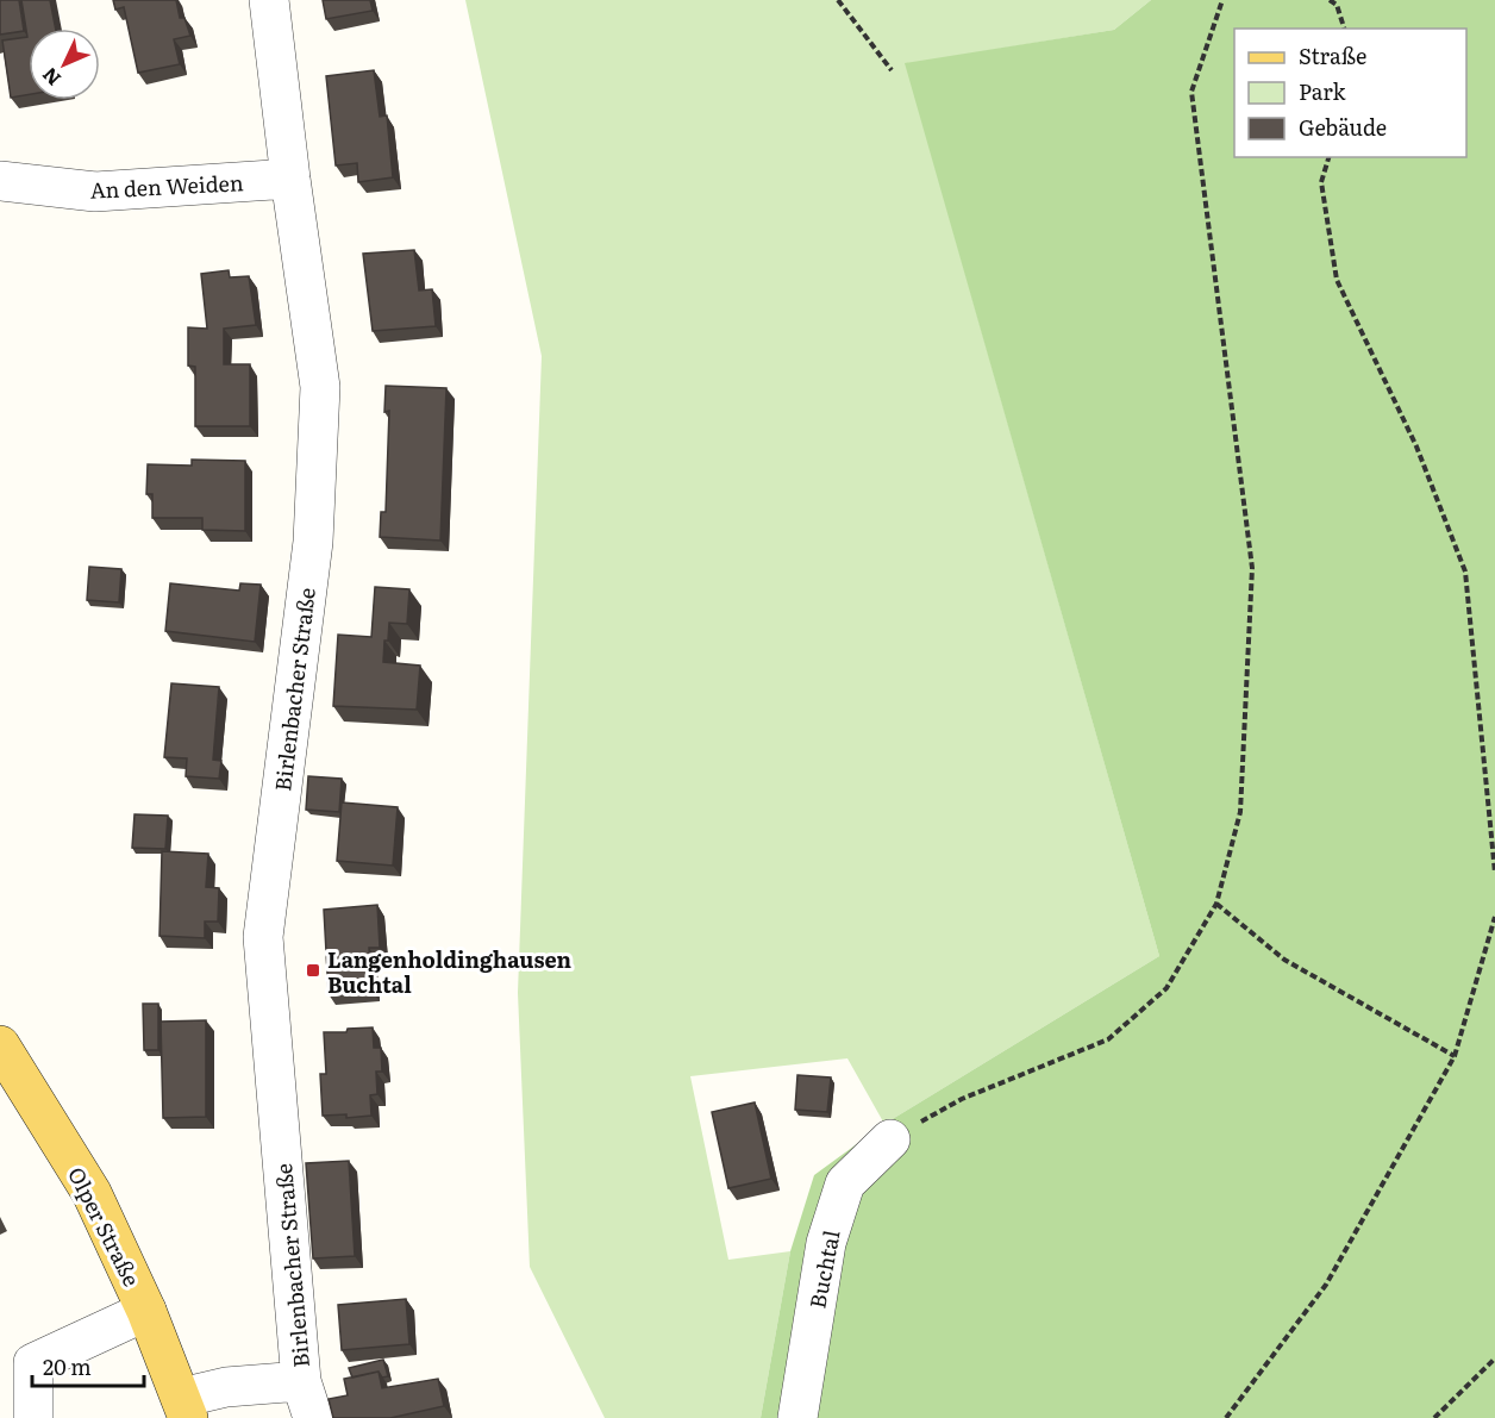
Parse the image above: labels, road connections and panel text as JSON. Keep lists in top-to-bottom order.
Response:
{
  "streets": {
    "main road": ["Olper Straße"],
    "street": ["An den Weiden", "Birlenbacher Straße", "Buchtal"]
  },
  "crossings": [
    ["An den Weiden", "Birlenbacher Straße"]
  ],
  "places": {
    "transit": ["Langenholdinghausen Buchtal"]
  },
  "legend": ["Straße", "Park", "Gebäude"],
  "scale_bar": "20 m",
  "north": "bottom left"
}
